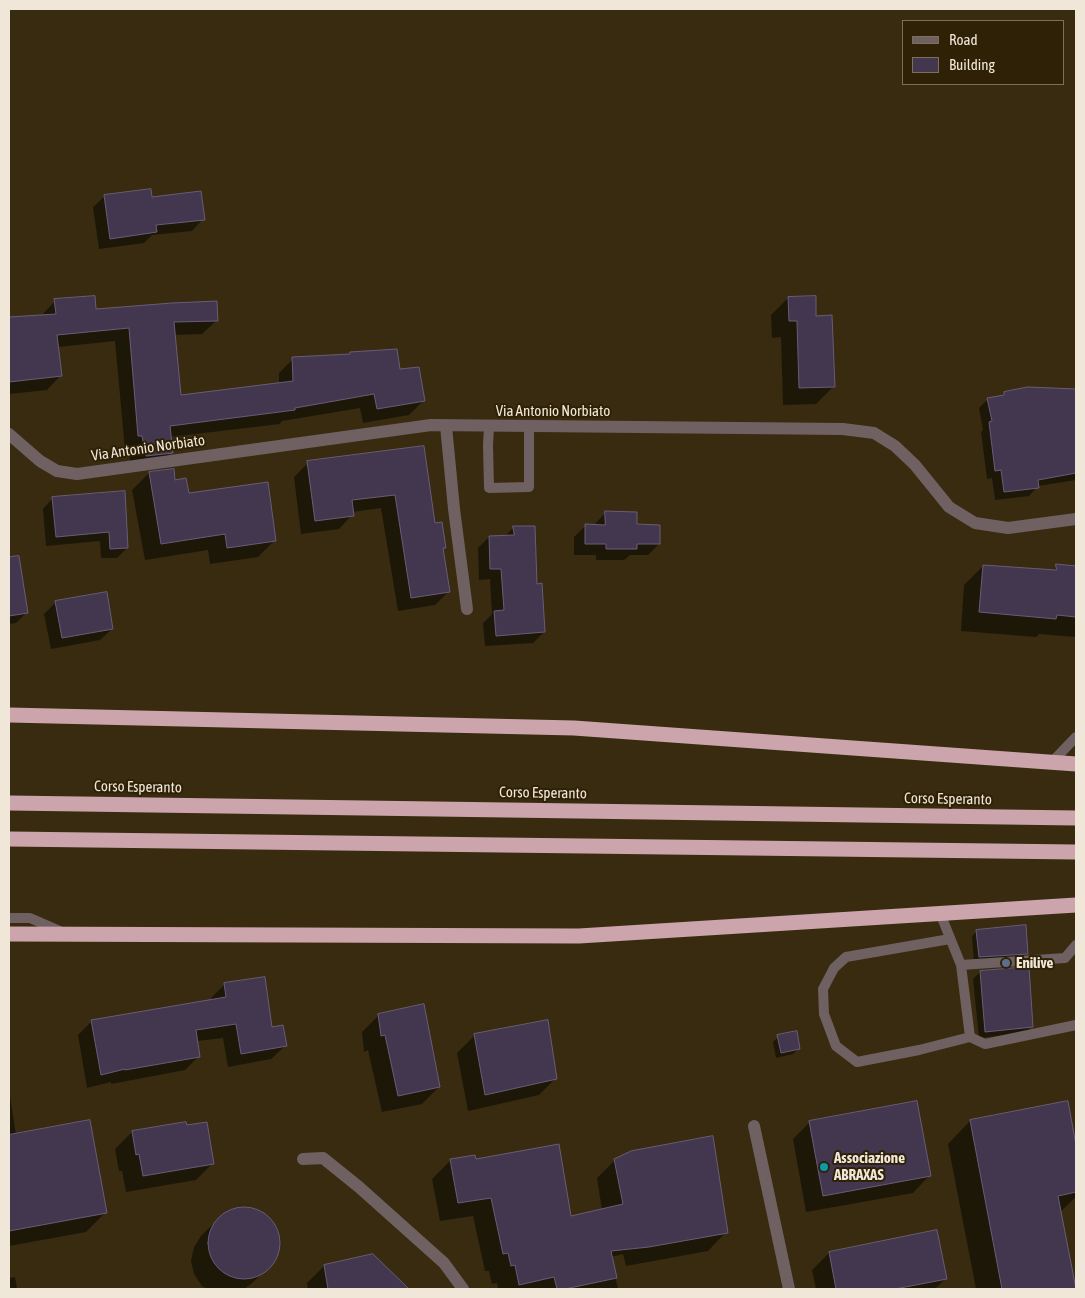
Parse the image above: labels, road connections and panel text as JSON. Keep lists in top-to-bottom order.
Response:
{
  "streets": {
    "highway": ["Corso Esperanto"],
    "street": ["Via Antonio Norbiato"]
  },
  "places": ["Enilive", "Associazione ABRAXAS"],
  "legend": ["Road", "Building"]
}
